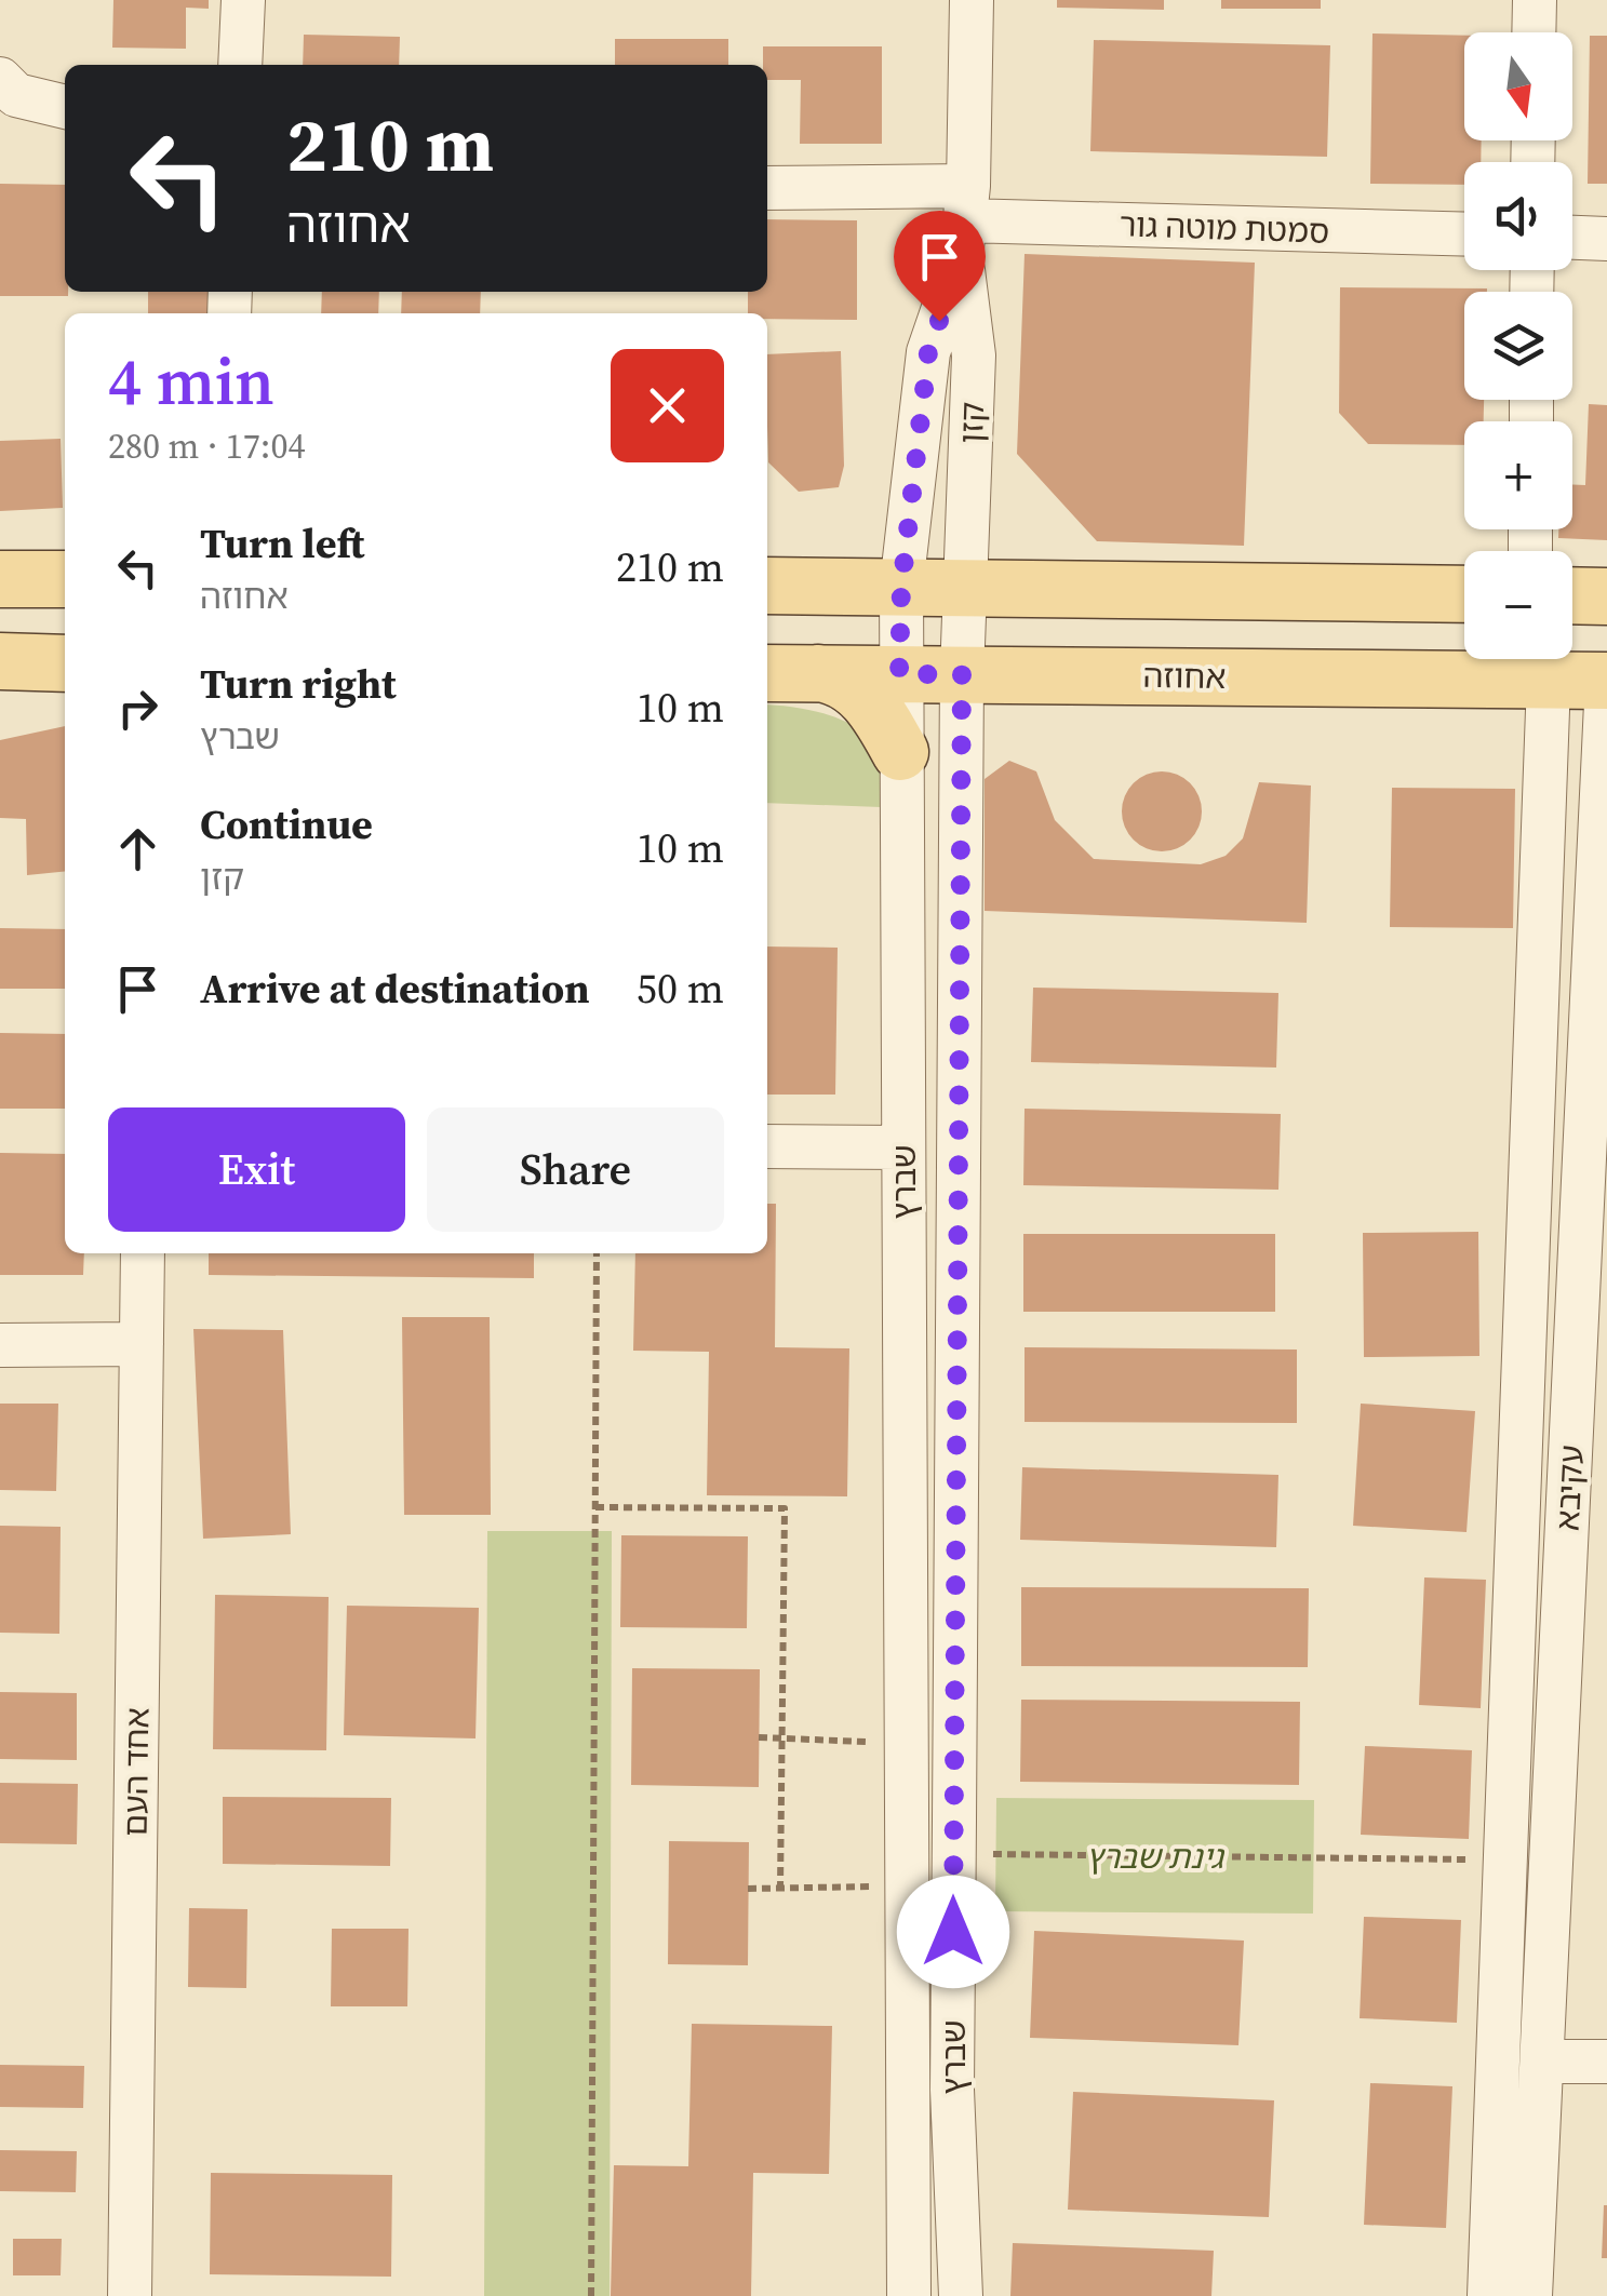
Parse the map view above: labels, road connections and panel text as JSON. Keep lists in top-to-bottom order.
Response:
{
  "streets": {
    "main road": ["אחוזה"],
    "street": [
      "סמטת מוטה גור",
      "קזן",
      "שברץ",
      "עקיבא",
      "אחד העם"
    ]
  },
  "crossings": [
    ["סמטת מוטה גור", "קזן"],
    ["קזן", "שברץ"],
    ["אחוזה", "שברץ"],
    ["אחוזה", "עקיבא"]
  ],
  "parks": ["גינת שברץ"],
  "north": "bottom",
  "page": {
    "map_buttons": ["+", "−"],
    "turn": ["210 m", "אחוזה"],
    "heading": ["4 min", "280 m · 17:04"],
    "list": [
      {
        "name": "Turn left",
        "note": "אחוזה",
        "value": "210 m"
      },
      {
        "name": "Turn right",
        "note": "שברץ",
        "value": "10 m"
      },
      {
        "name": "Continue",
        "note": "קזן",
        "value": "10 m"
      },
      {
        "name": "Arrive at destination",
        "value": "50 m"
      }
    ],
    "buttons": ["Exit", "Share"]
  }
}
